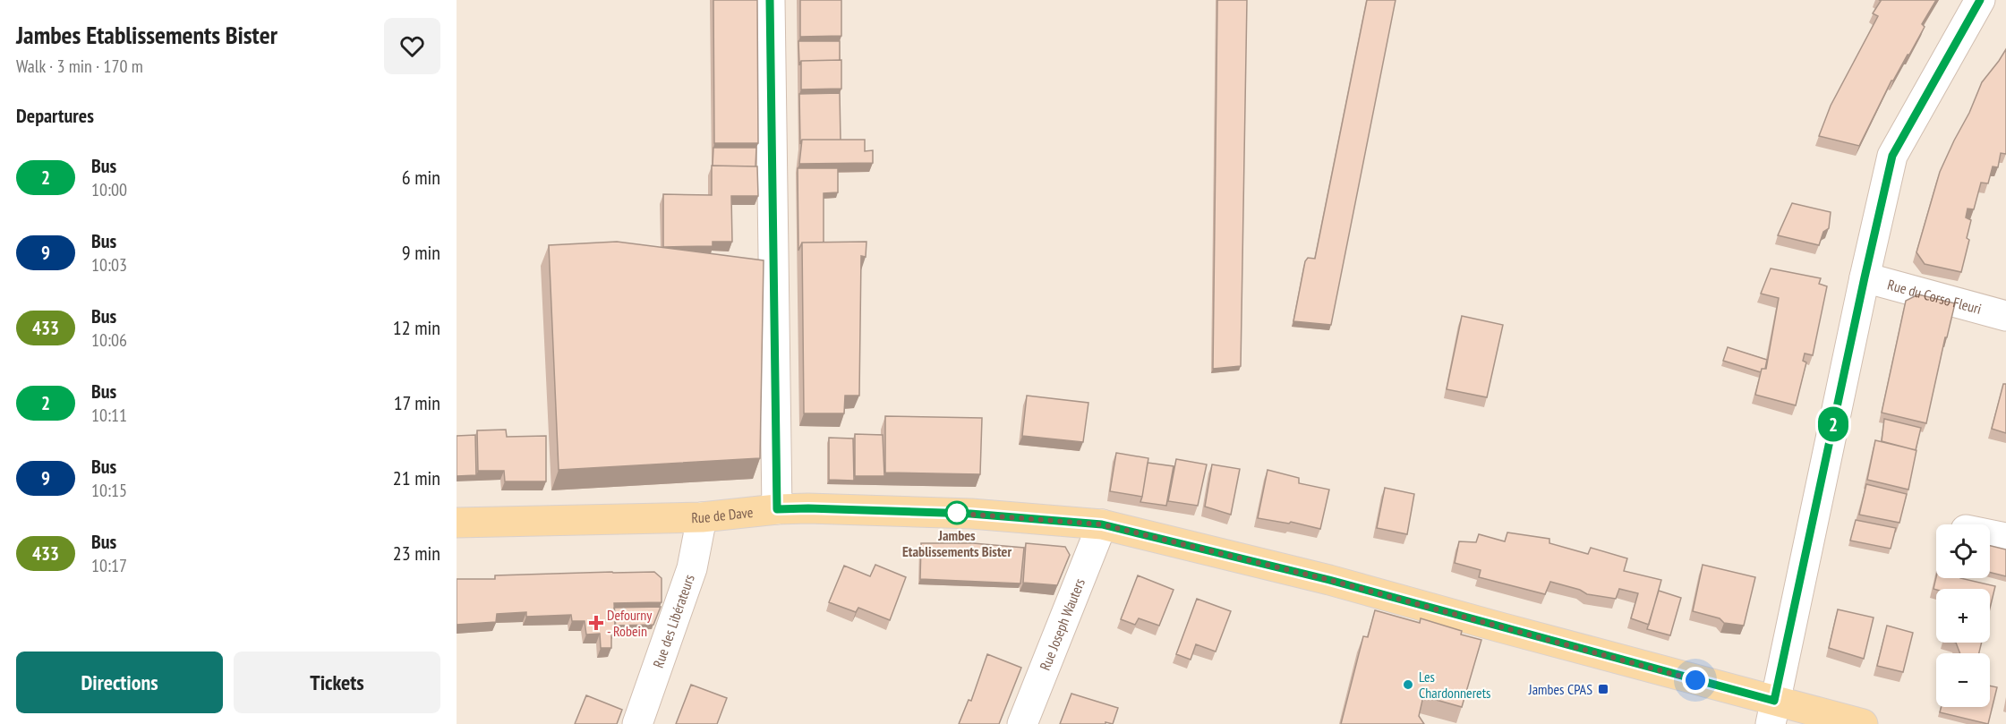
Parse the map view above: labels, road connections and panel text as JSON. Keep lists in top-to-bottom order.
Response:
{
  "streets": {
    "main road": ["Rue de Dave"],
    "street": ["Rue du Corso Fleuri", "Rue des Libérateurs", "Rue Joseph Wauters"]
  },
  "crossings": [
    ["Rue de Dave", "Rue des Libérateurs"],
    ["Rue de Dave", "Rue Joseph Wauters"]
  ],
  "places": {
    "other": ["Jambes Etablissements Bister", "Les Chardonnerets"],
    "health": ["Defourny - Robein"],
    "transit": ["Jambes CPAS"]
  },
  "lines": ["bus line 2"],
  "page": {
    "heading": [
      ["Jambes Etablissements Bister", "Walk · 3 min · 170 m"],
      "Departures"
    ],
    "on_map": "2",
    "list": [
      {
        "mark": "2",
        "name": "Bus",
        "note": "10:00",
        "value": "6 min"
      },
      {
        "mark": "9",
        "name": "Bus",
        "note": "10:03",
        "value": "9 min"
      },
      {
        "mark": "433",
        "name": "Bus",
        "note": "10:06",
        "value": "12 min"
      },
      {
        "mark": "2",
        "name": "Bus",
        "note": "10:11",
        "value": "17 min"
      },
      {
        "mark": "9",
        "name": "Bus",
        "note": "10:15",
        "value": "21 min"
      },
      {
        "mark": "433",
        "name": "Bus",
        "note": "10:17",
        "value": "23 min"
      }
    ],
    "map_buttons": ["+", "−"],
    "buttons": ["Directions", "Tickets"]
  }
}
